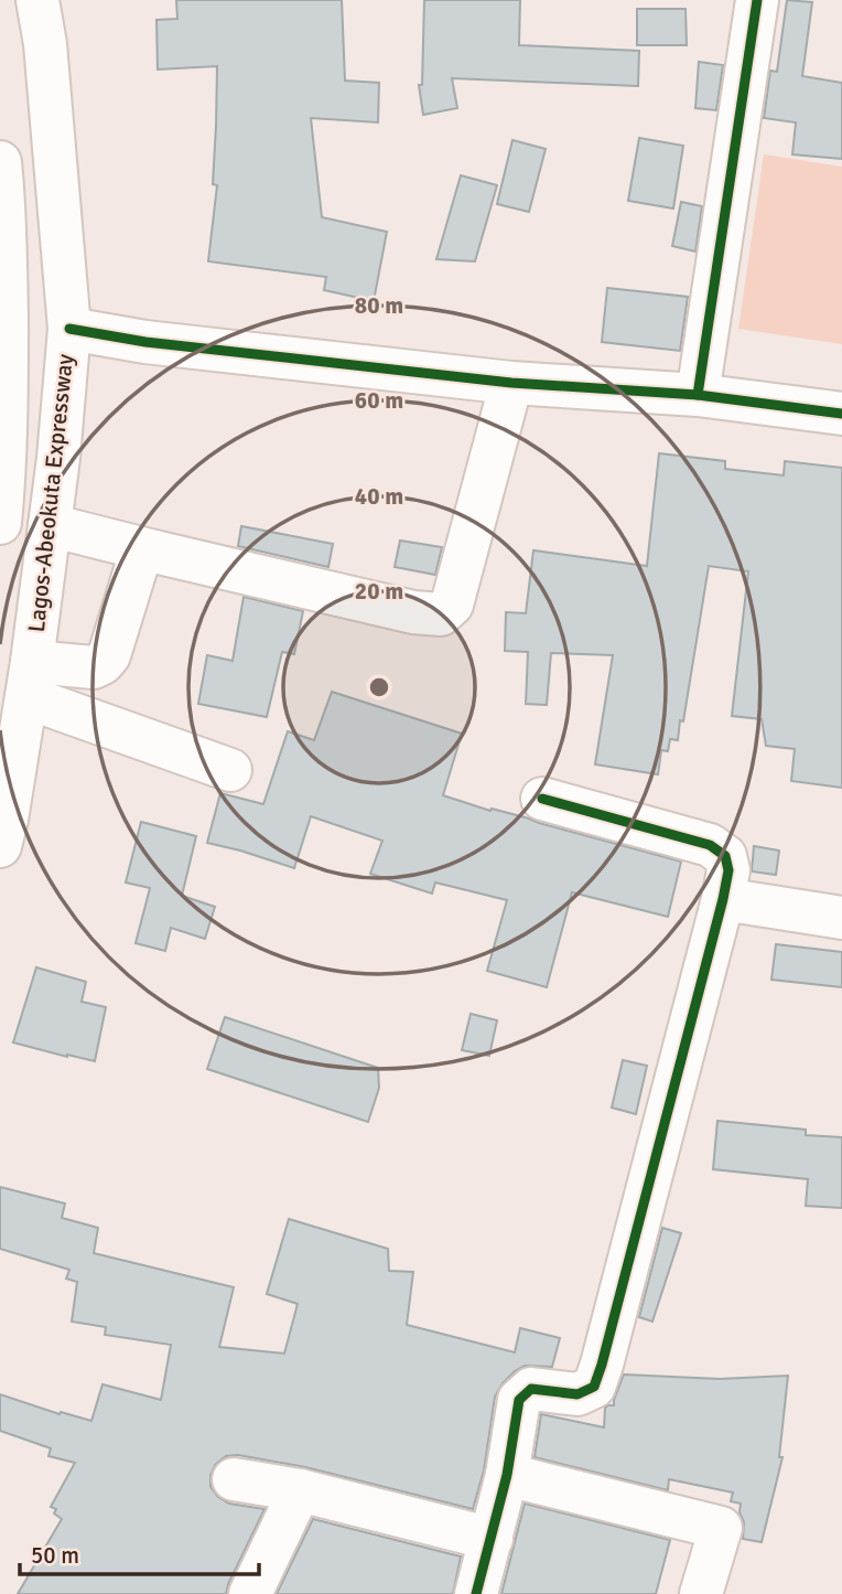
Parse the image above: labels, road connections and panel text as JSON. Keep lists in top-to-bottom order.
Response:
{
  "streets": {
    "main road": ["Lagos-Abeokuta Expressway"]
  },
  "scale_bar": "50 m",
  "rings": [
    "80 m",
    "60 m",
    "40 m",
    "20 m"
  ]
}
